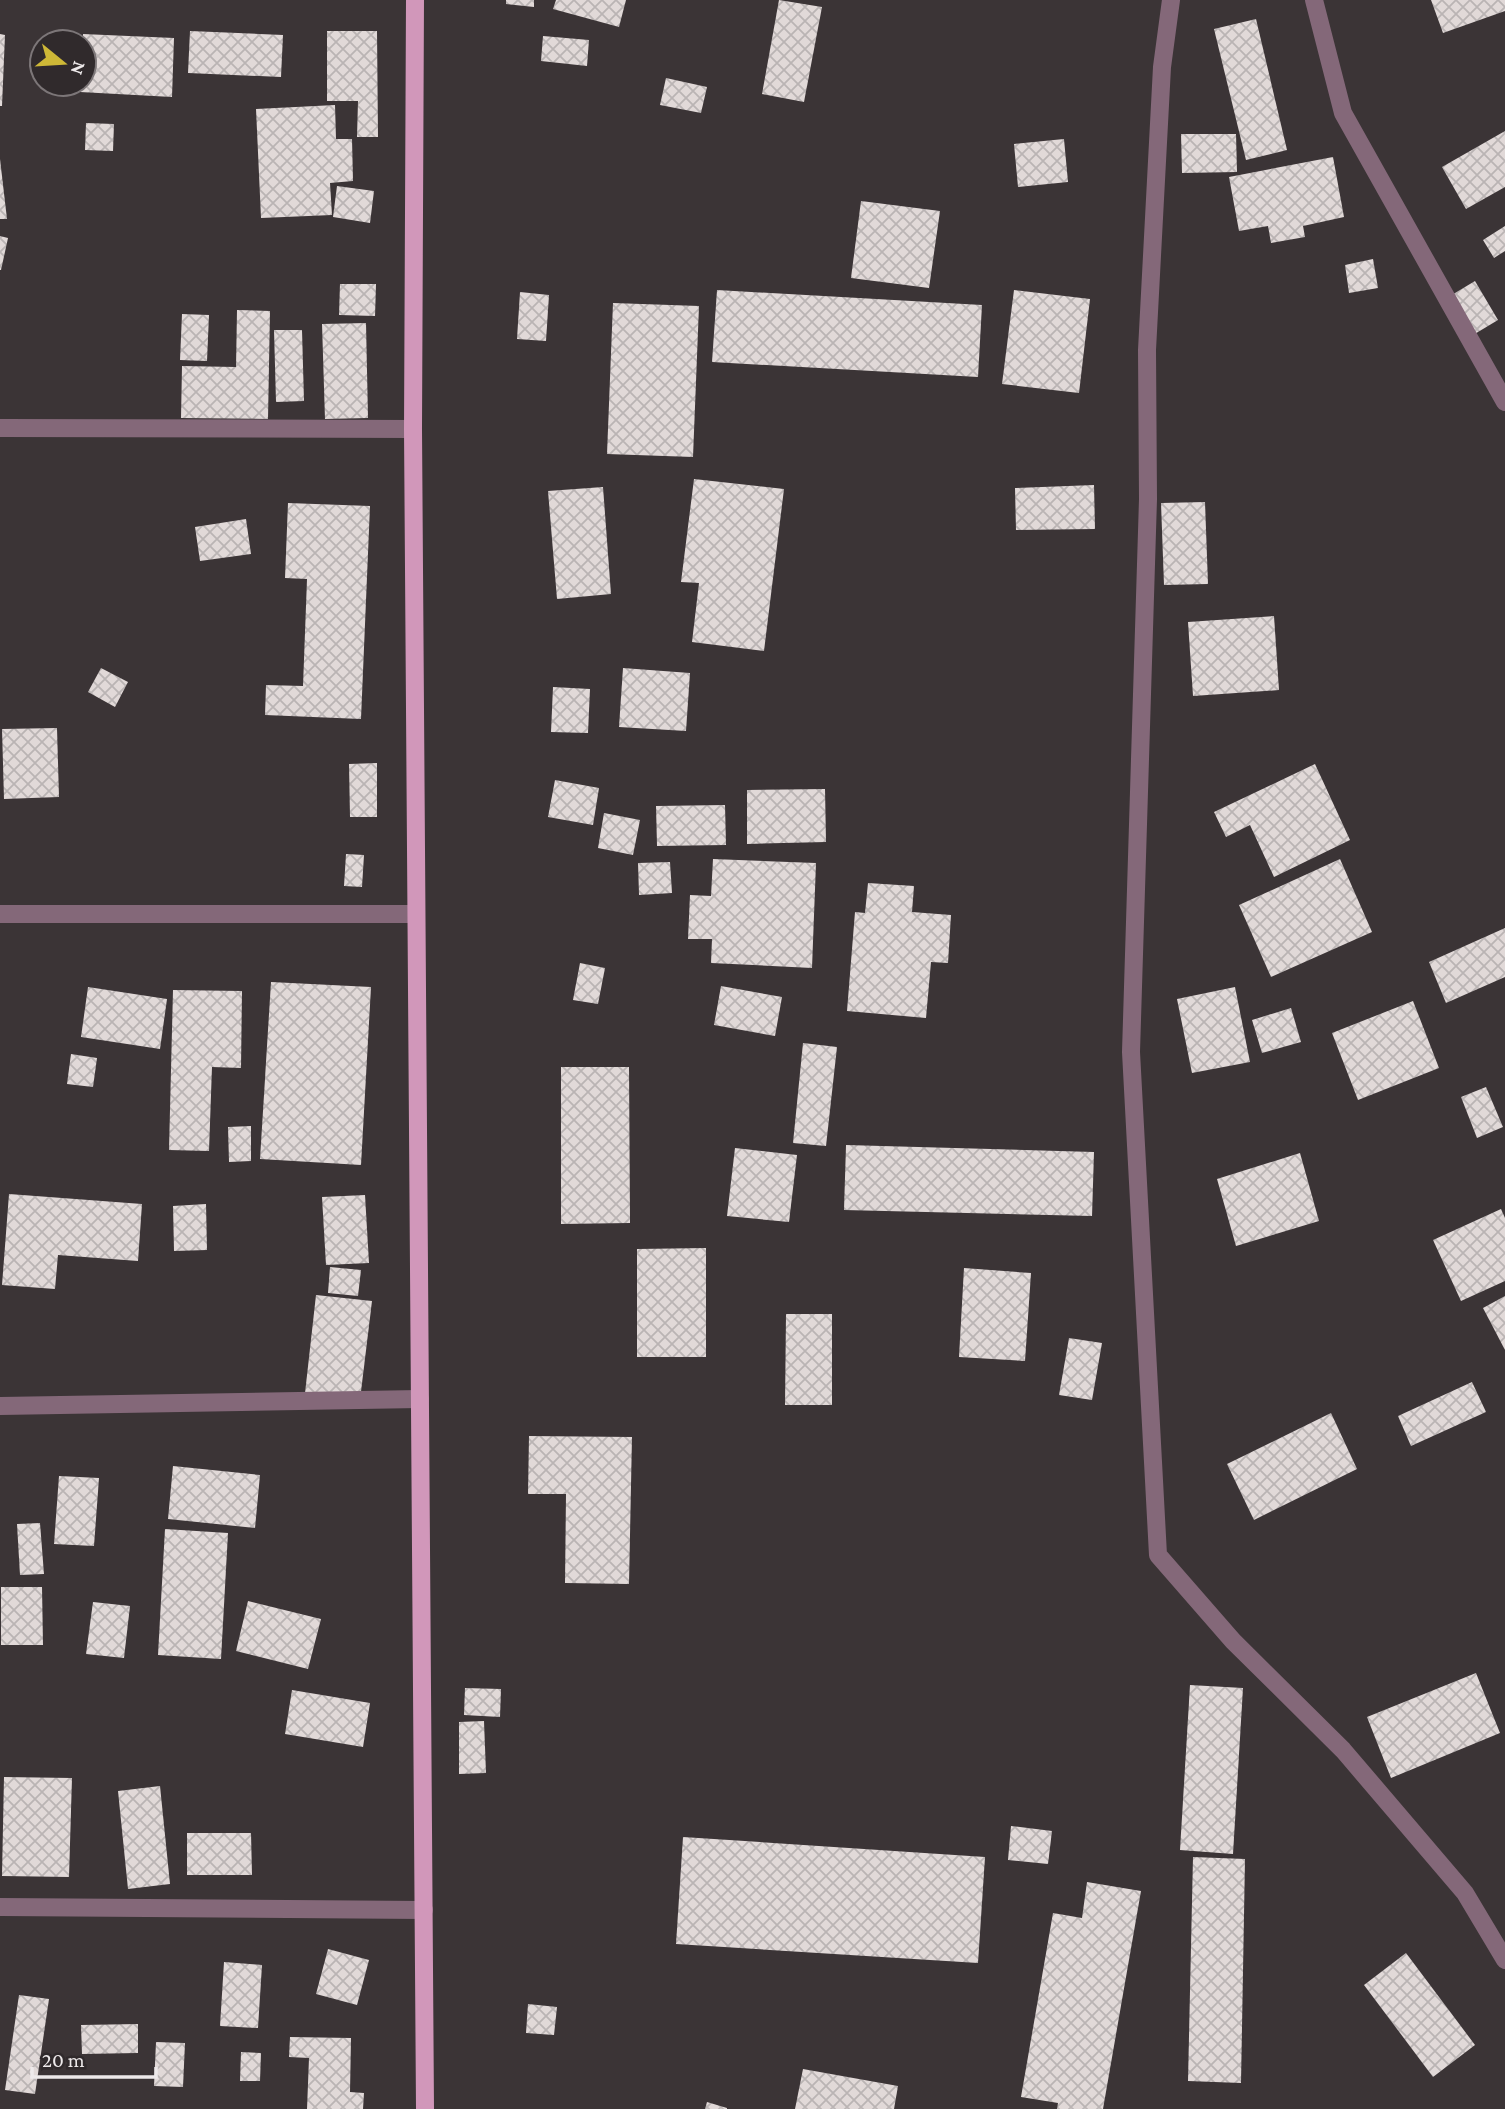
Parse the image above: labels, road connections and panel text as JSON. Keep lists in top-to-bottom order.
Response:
{
  "scale_bar": "20 m",
  "north": "right"
}
